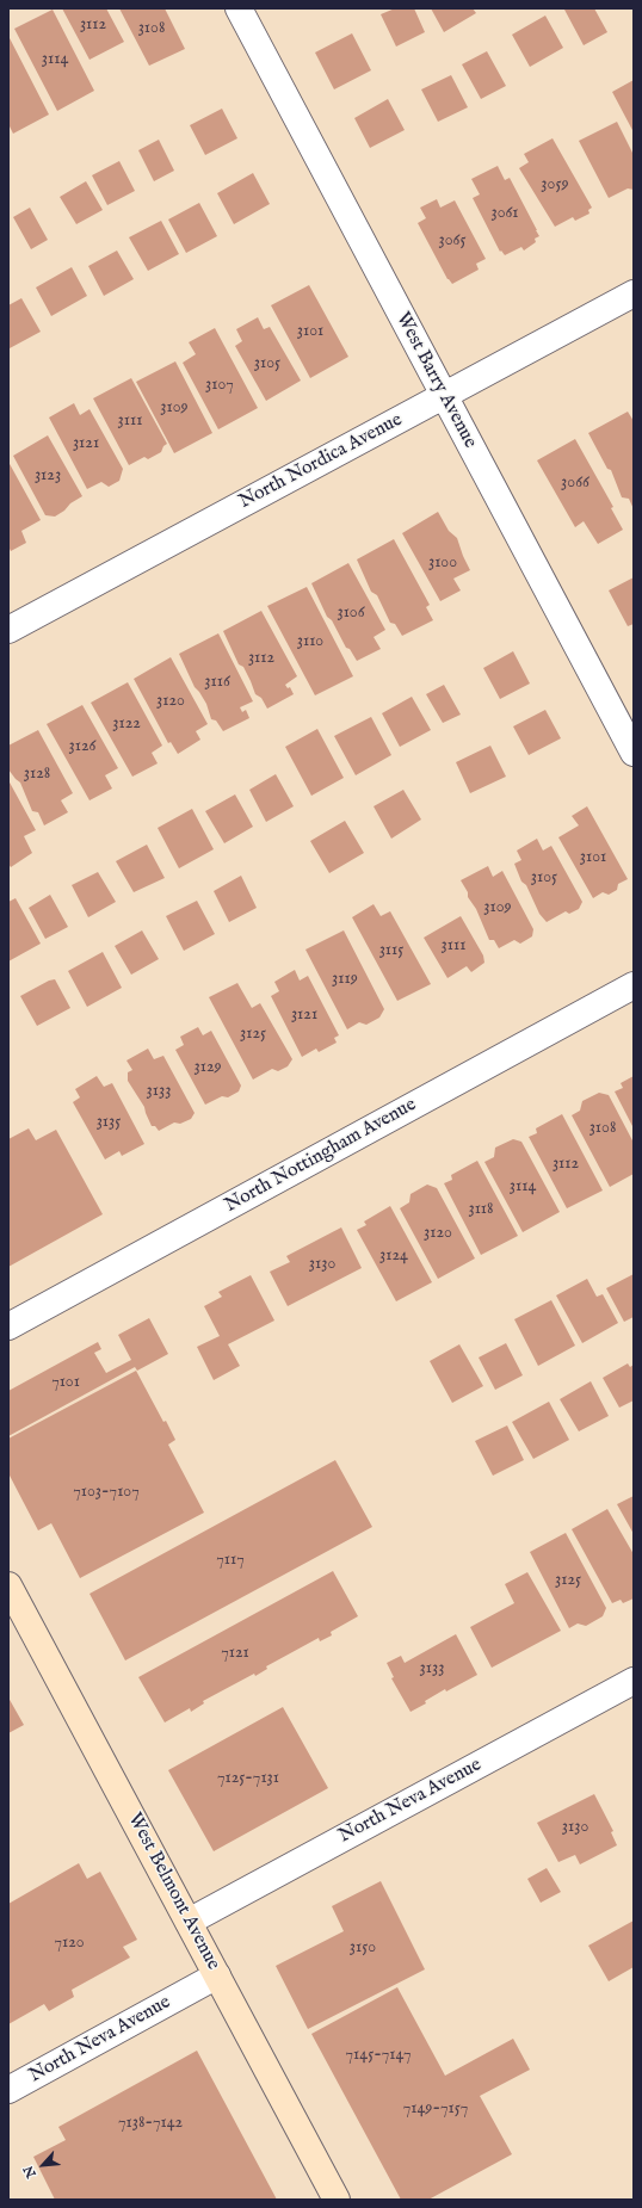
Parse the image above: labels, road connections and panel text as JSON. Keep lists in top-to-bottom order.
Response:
{
  "streets": {
    "main road": ["West Belmont Avenue"],
    "street": [
      "West Barry Avenue",
      "North Nordica Avenue",
      "North Nottingham Avenue",
      "North Neva Avenue"
    ]
  },
  "crossings": [
    ["West Barry Avenue", "North Nordica Avenue"],
    ["North Neva Avenue", "West Belmont Avenue"]
  ],
  "house_numbers": [
    "3112",
    "3108",
    "3114",
    "3059",
    "3061",
    "3065",
    "3101",
    "3105",
    "3107",
    "3109",
    "3111",
    "3121",
    "3123",
    "3066",
    "3100",
    "3106",
    "3110",
    "3112",
    "3116",
    "3120",
    "3122",
    "3126",
    "3128",
    "3101",
    "3105",
    "3109",
    "3111",
    "3115",
    "3119",
    "3121",
    "3125",
    "3129",
    "3133",
    "3135",
    "3108",
    "3112",
    "3114",
    "3118",
    "3120",
    "3124",
    "3130",
    "7101",
    "7103-7107",
    "7117",
    "3125",
    "7121",
    "3133",
    "7125-7131",
    "3130",
    "7120",
    "3150",
    "7145-7147",
    "7149-7157",
    "7138-7142"
  ],
  "north": "bottom left"
}
